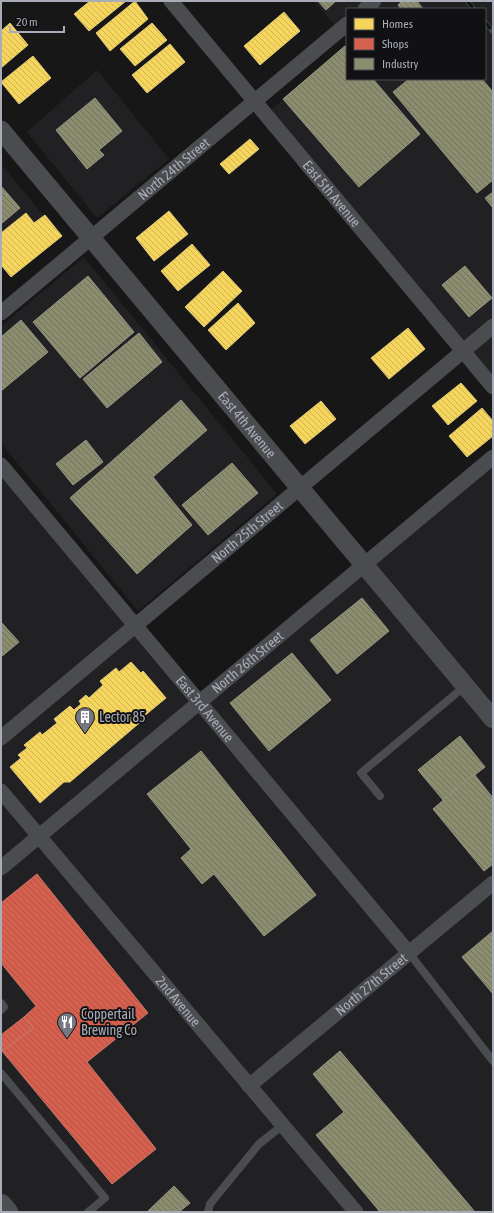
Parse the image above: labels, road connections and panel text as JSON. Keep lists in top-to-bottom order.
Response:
{
  "streets": {
    "street": [
      "North 24th Street",
      "East 5th Avenue",
      "East 4th Avenue",
      "North 25th Street",
      "North 26th Street",
      "East 3rd Avenue",
      "North 27th Street",
      "2nd Avenue"
    ]
  },
  "crossings": [
    ["North 24th Street", "East 5th Avenue"],
    ["North 24th Street", "East 4th Avenue"],
    ["East 5th Avenue", "North 25th Street"],
    ["East 4th Avenue", "North 25th Street"],
    ["East 4th Avenue", "North 26th Street"],
    ["North 25th Street", "East 3rd Avenue"],
    ["North 26th Street", "East 3rd Avenue"],
    ["North 26th Street", "2nd Avenue"],
    ["East 3rd Avenue", "North 27th Street"],
    ["North 27th Street", "2nd Avenue"]
  ],
  "places": {
    "building": ["Lector 85"],
    "restaurant": ["Coppertail Brewing Co"]
  },
  "legend": ["Homes", "Shops", "Industry"],
  "scale_bar": "20 m"
}
